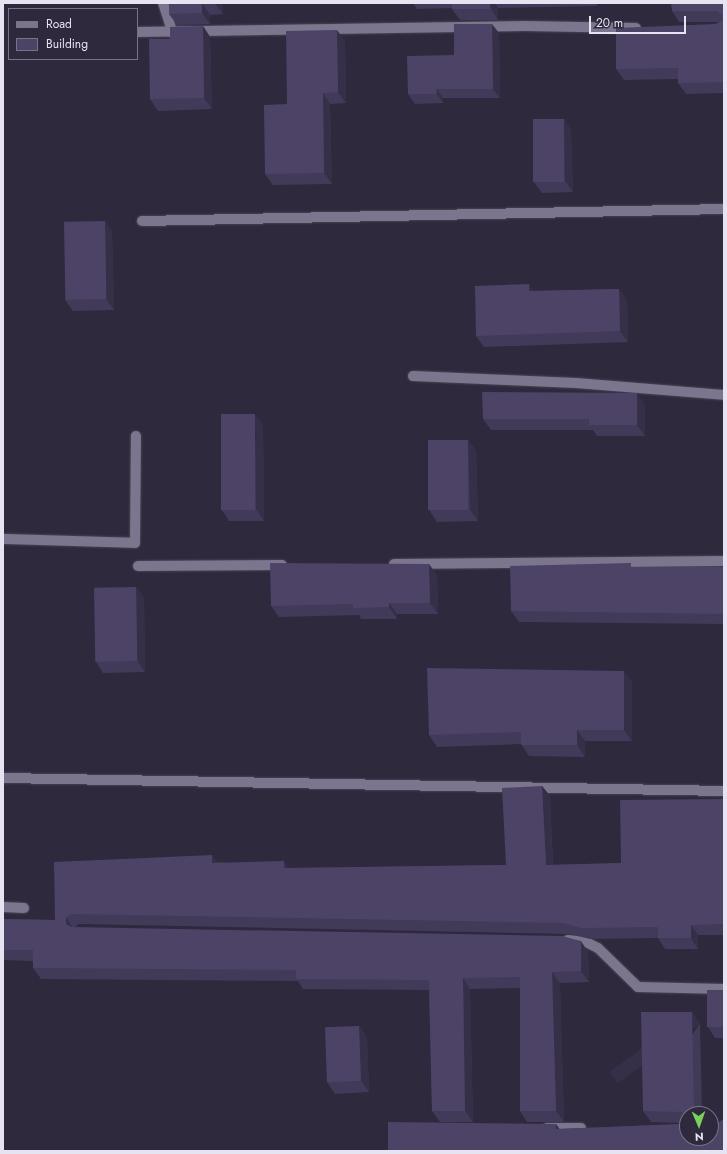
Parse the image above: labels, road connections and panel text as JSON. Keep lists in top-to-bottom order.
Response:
{
  "legend": ["Road", "Building"],
  "scale_bar": "20 m",
  "north": "bottom"
}
